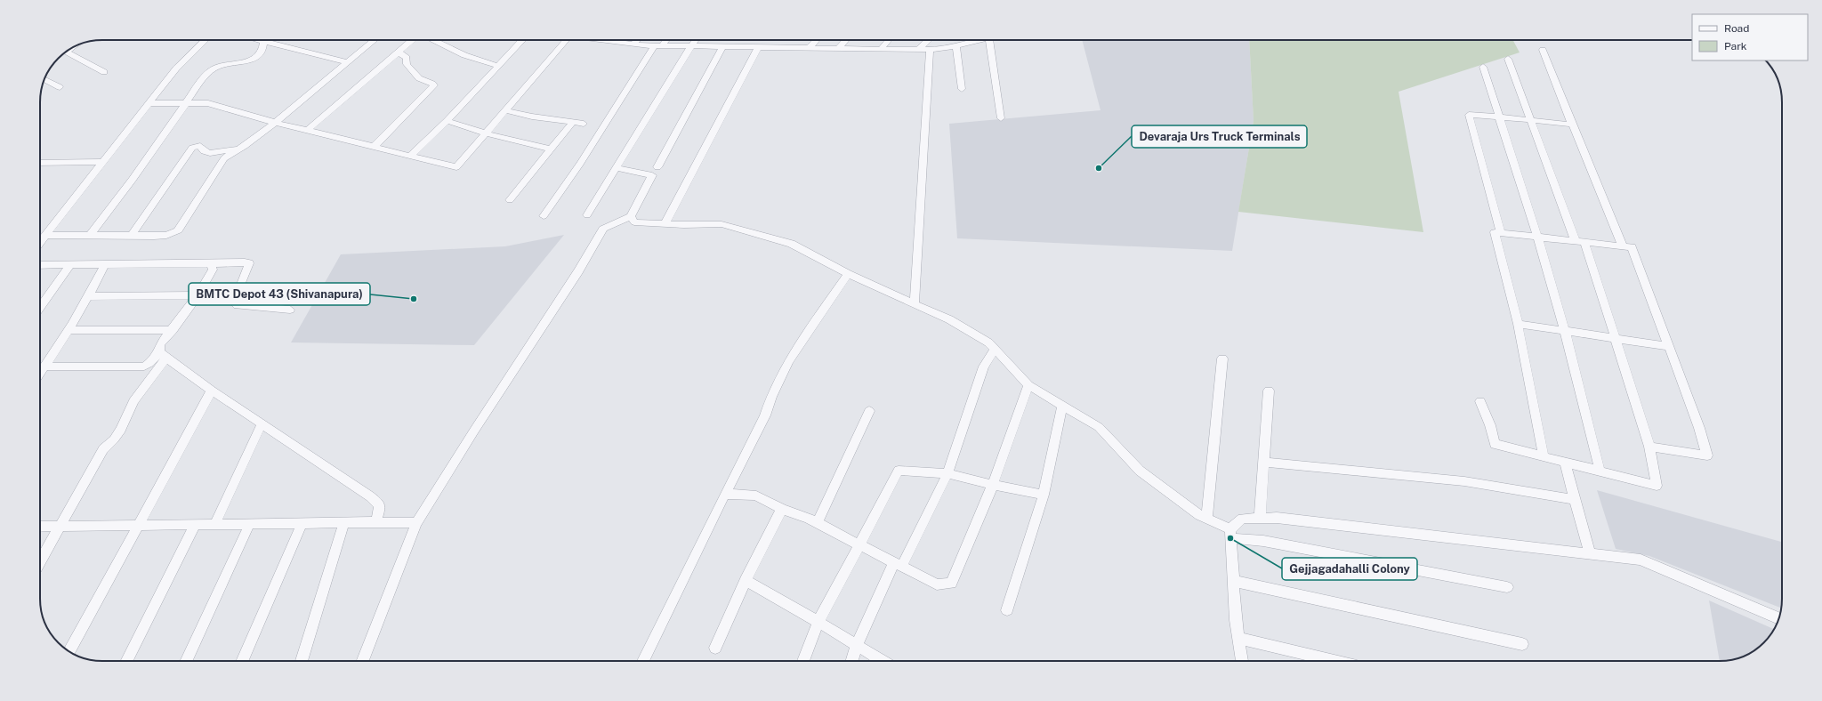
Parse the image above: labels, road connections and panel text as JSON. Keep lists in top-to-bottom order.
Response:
{
  "places": ["Devaraja Urs Truck Terminals", "BMTC Depot 43 (Shivanapura)", "Gejjagadahalli Colony"],
  "legend": ["Road", "Park"]
}
